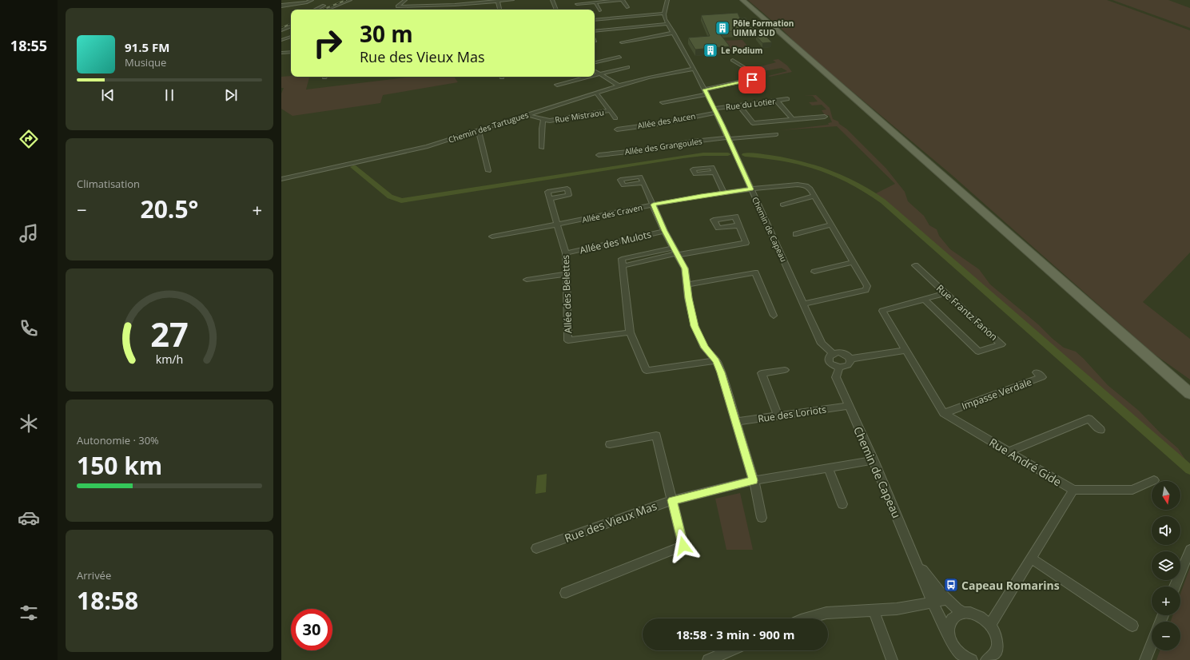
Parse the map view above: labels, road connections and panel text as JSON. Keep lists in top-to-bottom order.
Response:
{
  "streets": {
    "street": [
      "Rue du Lotier",
      "Rue Mistraou",
      "Allée des Aucen",
      "Chemin des Tartugues",
      "Allée des Grangoules",
      "Allée des Craven",
      "Chemin de Capeau",
      "Allée des Mulots",
      "Allée des Belettes",
      "Rue Frantz Fanon",
      "Impasse Verdale",
      "Rue des Loriots",
      "Rue André Gide",
      "Rue des Vieux Mas"
    ]
  },
  "crossings": [
    ["Rue du Lotier", "Allée des Aucen"],
    ["Rue du Lotier", "Chemin de Capeau"],
    ["Rue Mistraou", "Chemin des Tartugues"],
    ["Allée des Aucen", "Chemin de Capeau"],
    ["Chemin des Tartugues", "Chemin de Capeau"],
    ["Allée des Grangoules", "Chemin de Capeau"],
    ["Allée des Craven", "Chemin de Capeau"],
    ["Allée des Craven", "Allée des Belettes"],
    ["Chemin de Capeau", "Rue des Loriots"],
    ["Chemin de Capeau", "Rue des Vieux Mas"],
    ["Allée des Mulots", "Allée des Belettes"],
    ["Rue Frantz Fanon", "Rue André Gide"],
    ["Impasse Verdale", "Rue André Gide"]
  ],
  "places": {
    "building": ["Pôle Formation UIMM SUD", "Le Podium"],
    "bus stop": ["Capeau Romarins"]
  },
  "north": "bottom",
  "page": {
    "tabs": "18:55",
    "turn": ["30 m", "Rue des Vieux Mas"],
    "song": ["91.5 FM", "Musique"],
    "tile": [
      "Climatisation",
      ["Autonomie · 30%", "150 km"],
      ["Arrivée", "18:58"]
    ],
    "heat": ["−", "20.5°", "+"],
    "map_buttons": ["+", "−"],
    "limit": "30",
    "trip": "18:58 · 3 min · 900 m",
    "gauge": ["27", "km/h"]
  }
}
